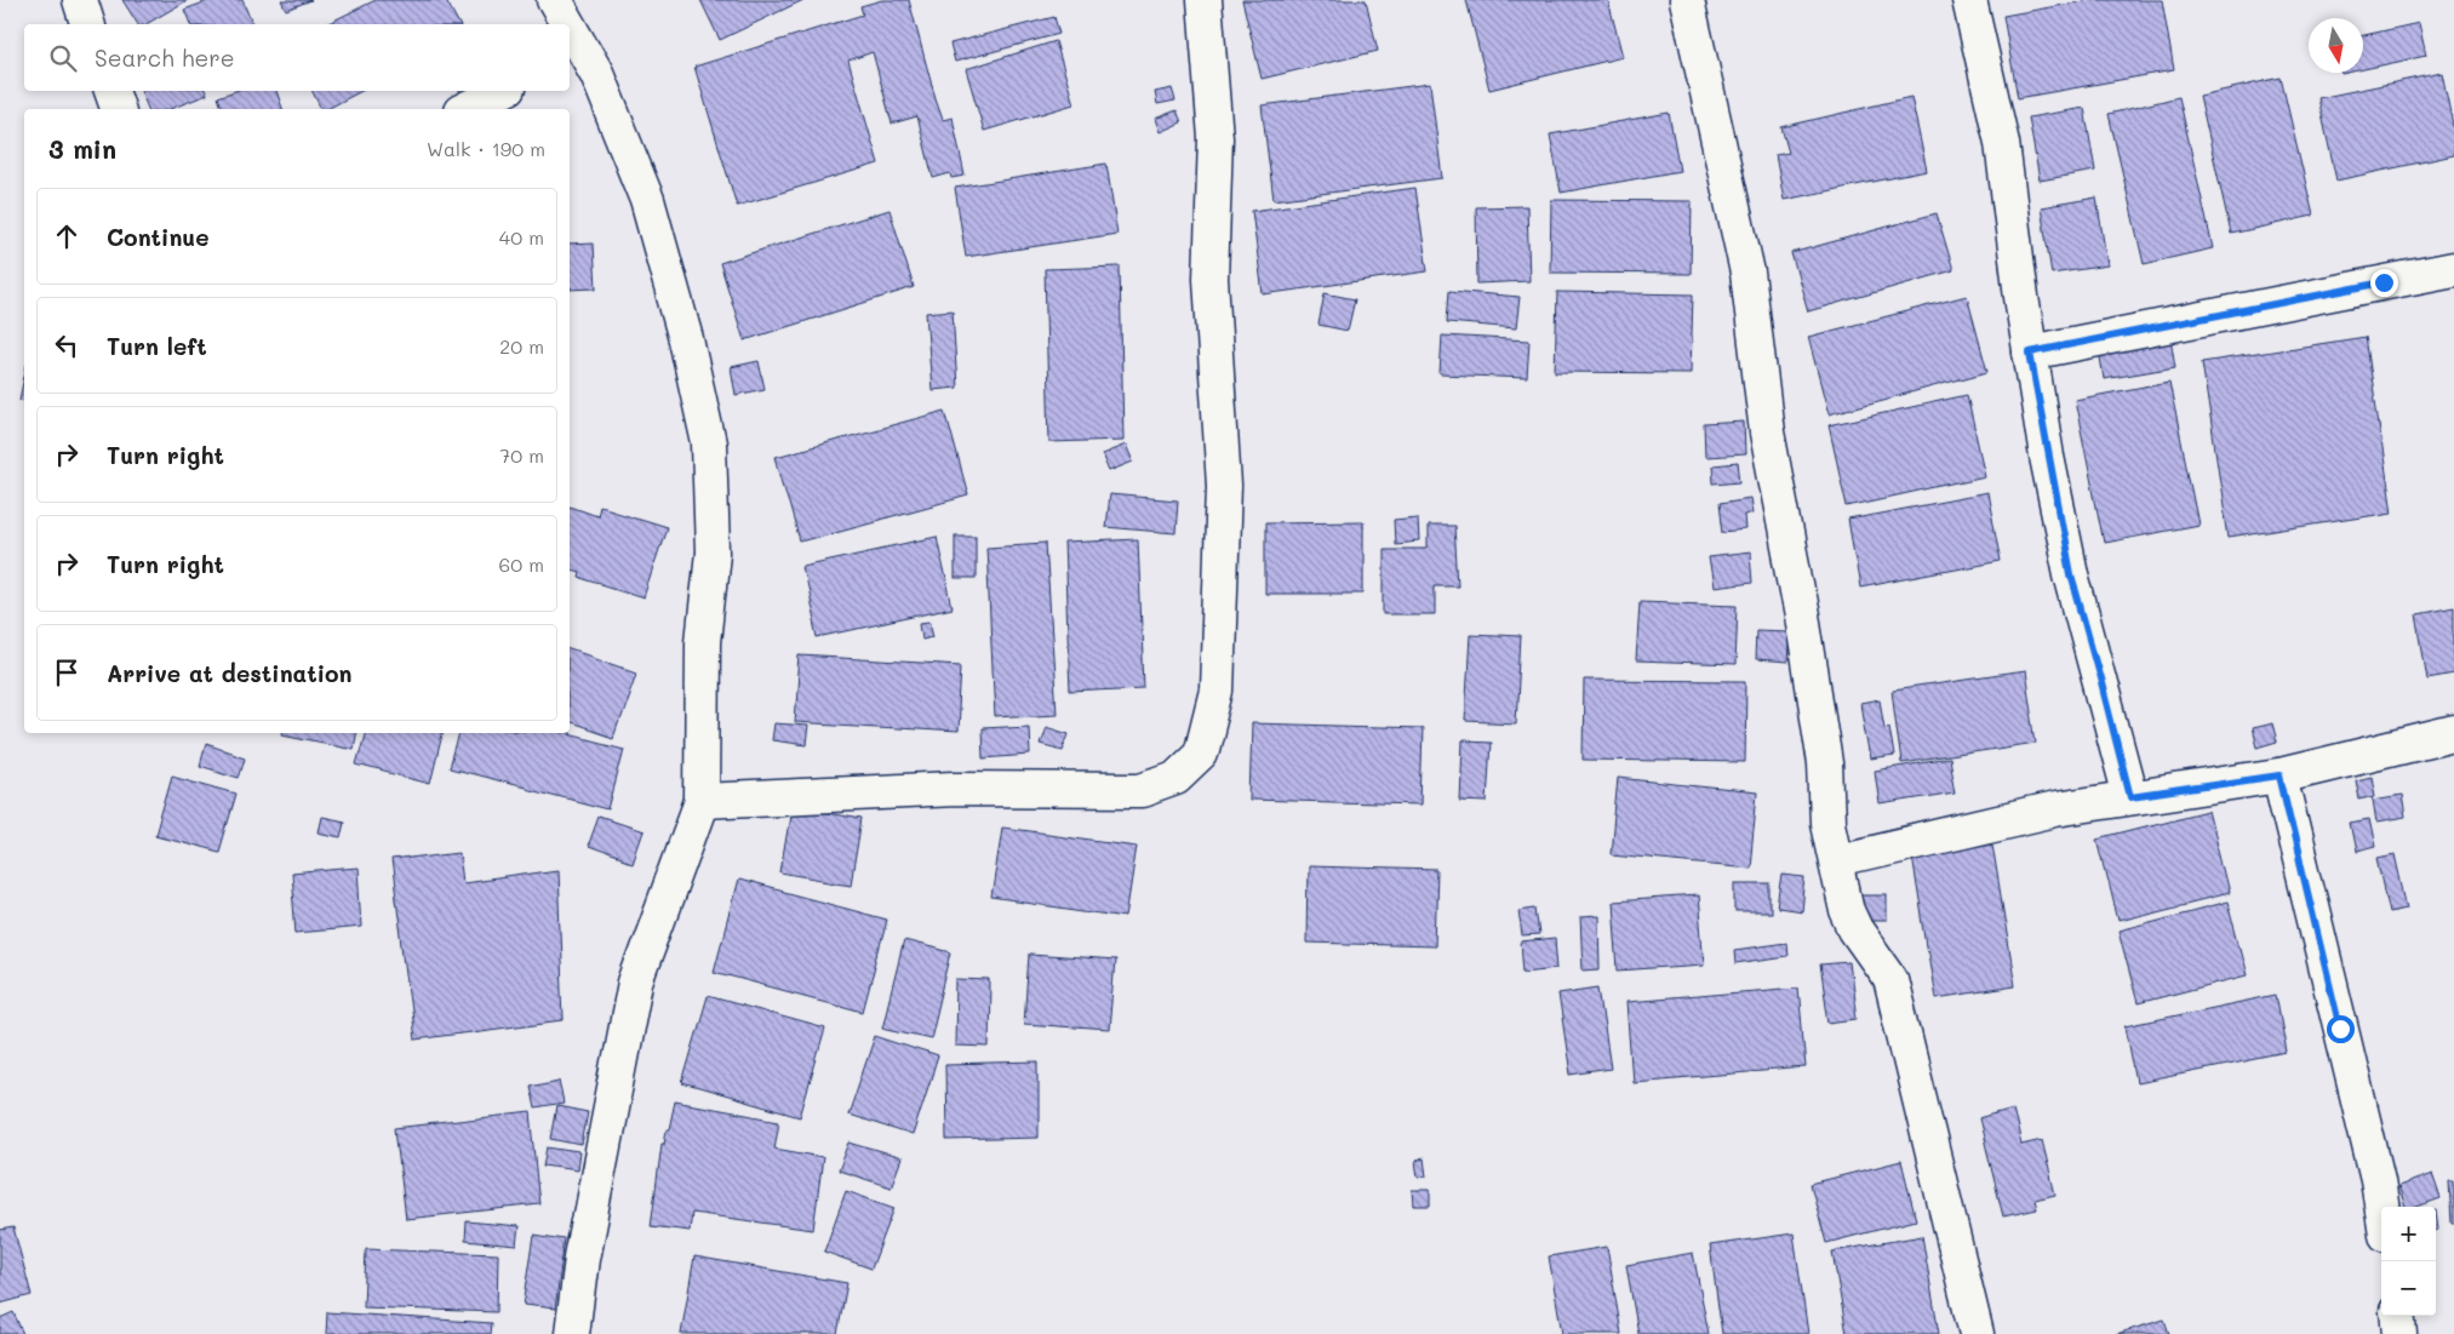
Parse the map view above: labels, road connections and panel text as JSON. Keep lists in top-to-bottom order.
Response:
{
  "north": "bottom",
  "page": {
    "search": "Search here",
    "heading": ["3 min", "Walk · 190 m"],
    "list": [
      ["Continue", "40 m"],
      ["Turn left", "20 m"],
      ["Turn right", "70 m"],
      ["Turn right", "60 m"],
      "Arrive at destination"
    ],
    "map_buttons": ["+", "−"]
  }
}
